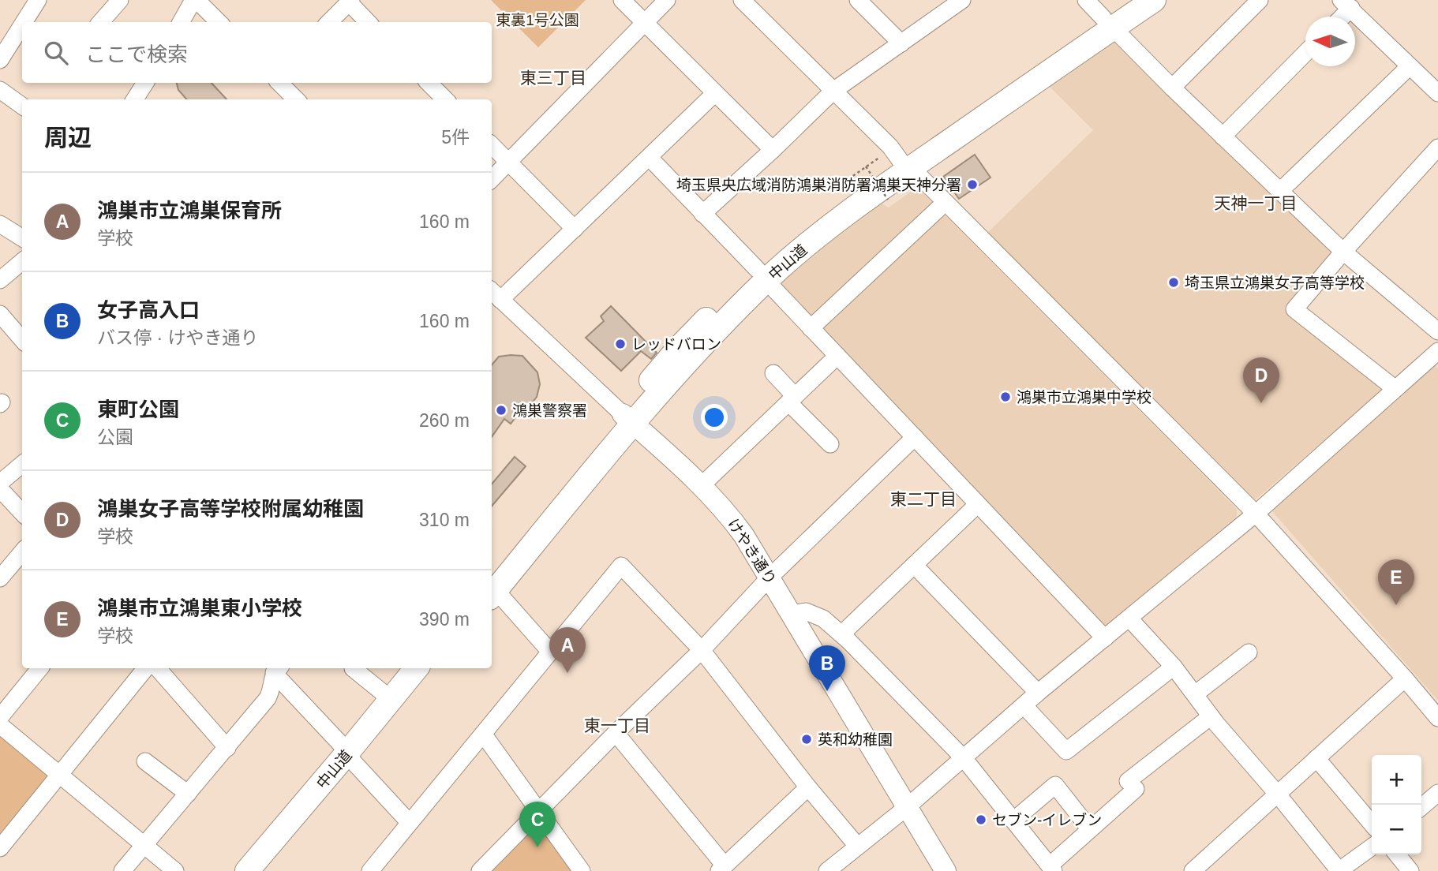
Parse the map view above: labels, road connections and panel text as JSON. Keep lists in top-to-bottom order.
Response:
{
  "streets": {
    "highway": ["中山道"],
    "main road": ["けやき通り"]
  },
  "crossings": [
    ["中山道", "けやき通り"]
  ],
  "districts": [
    "東三丁目",
    "天神一丁目",
    "東二丁目",
    "東一丁目"
  ],
  "parks": ["東裏1号公園"],
  "places": [
    "埼玉県央広域消防鴻巣消防署鴻巣天神分署",
    "埼玉県立鴻巣女子高等学校",
    "レッドバロン",
    "鴻巣市立鴻巣中学校",
    "鴻巣警察署",
    "英和幼稚園",
    "セブン-イレブン"
  ],
  "north": "left",
  "page": {
    "search": "ここで検索",
    "heading": ["周辺", "5件"],
    "list": [
      {
        "mark": "A",
        "name": "鴻巣市立鴻巣保育所",
        "note": "学校",
        "value": "160 m"
      },
      {
        "mark": "B",
        "name": "女子高入口",
        "note": "バス停 · けやき通り",
        "value": "160 m"
      },
      {
        "mark": "C",
        "name": "東町公園",
        "note": "公園",
        "value": "260 m"
      },
      {
        "mark": "D",
        "name": "鴻巣女子高等学校附属幼稚園",
        "note": "学校",
        "value": "310 m"
      },
      {
        "mark": "E",
        "name": "鴻巣市立鴻巣東小学校",
        "note": "学校",
        "value": "390 m"
      }
    ],
    "pins": [
      "D",
      "E",
      "A",
      "B",
      "C"
    ],
    "map_buttons": ["+", "−"]
  }
}
